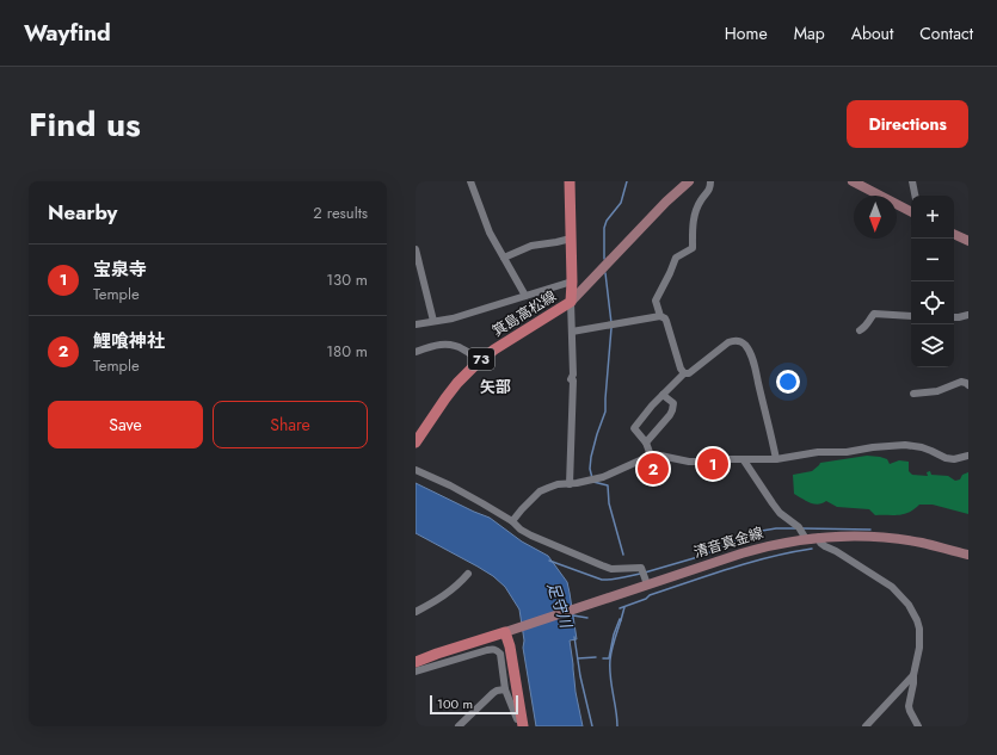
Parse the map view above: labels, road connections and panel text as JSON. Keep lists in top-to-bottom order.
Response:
{
  "streets": {
    "main road": ["箕島高松線", "73", "清音真金線"]
  },
  "districts": ["矢部"],
  "water": ["足守川"],
  "scale_bar": "100 m",
  "north": "bottom",
  "page": {
    "header": "Wayfind",
    "nav": [
      "Home",
      "Map",
      "About",
      "Contact"
    ],
    "title": "Find us",
    "buttons": [
      "Directions",
      ["Save", "Share"]
    ],
    "heading": ["Nearby", "2 results"],
    "map_buttons": ["+", "−"],
    "list": [
      {
        "mark": "1",
        "name": "宝泉寺",
        "note": "Temple",
        "value": "130 m"
      },
      {
        "mark": "2",
        "name": "鯉喰神社",
        "note": "Temple",
        "value": "180 m"
      }
    ],
    "pins": ["1", "2"],
    "scale": "100 m"
  }
}
